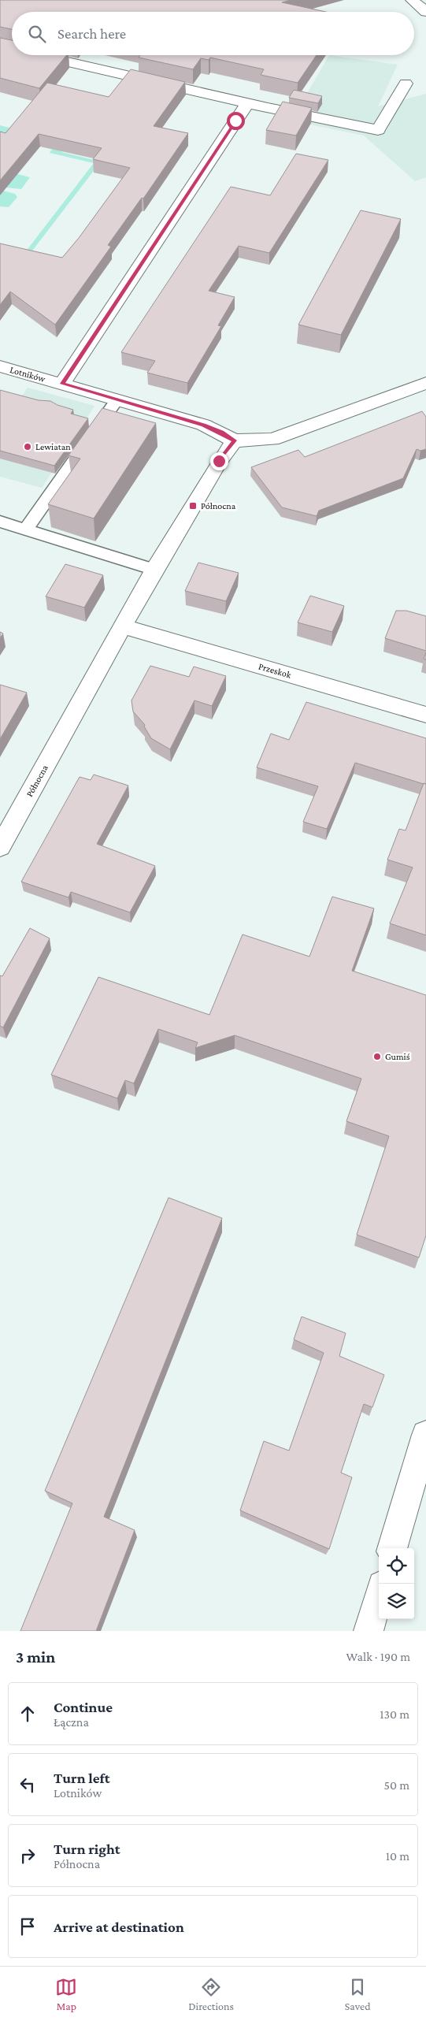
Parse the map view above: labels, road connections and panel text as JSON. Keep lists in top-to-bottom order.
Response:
{
  "streets": {
    "street": ["Lotników", "Przeskok", "Północna"]
  },
  "crossings": [
    ["Lotników", "Północna"],
    ["Przeskok", "Północna"]
  ],
  "places": {
    "other": ["Lewiatan", "Gumiś"],
    "transit": ["Północna"]
  },
  "page": {
    "search": "Search here",
    "heading": ["3 min", "Walk · 190 m"],
    "list": [
      ["Continue", "Łączna", "130 m"],
      ["Turn left", "Lotników", "50 m"],
      ["Turn right", "Północna", "10 m"],
      "Arrive at destination"
    ],
    "nav": ["Map", "Directions", "Saved"]
  }
}
